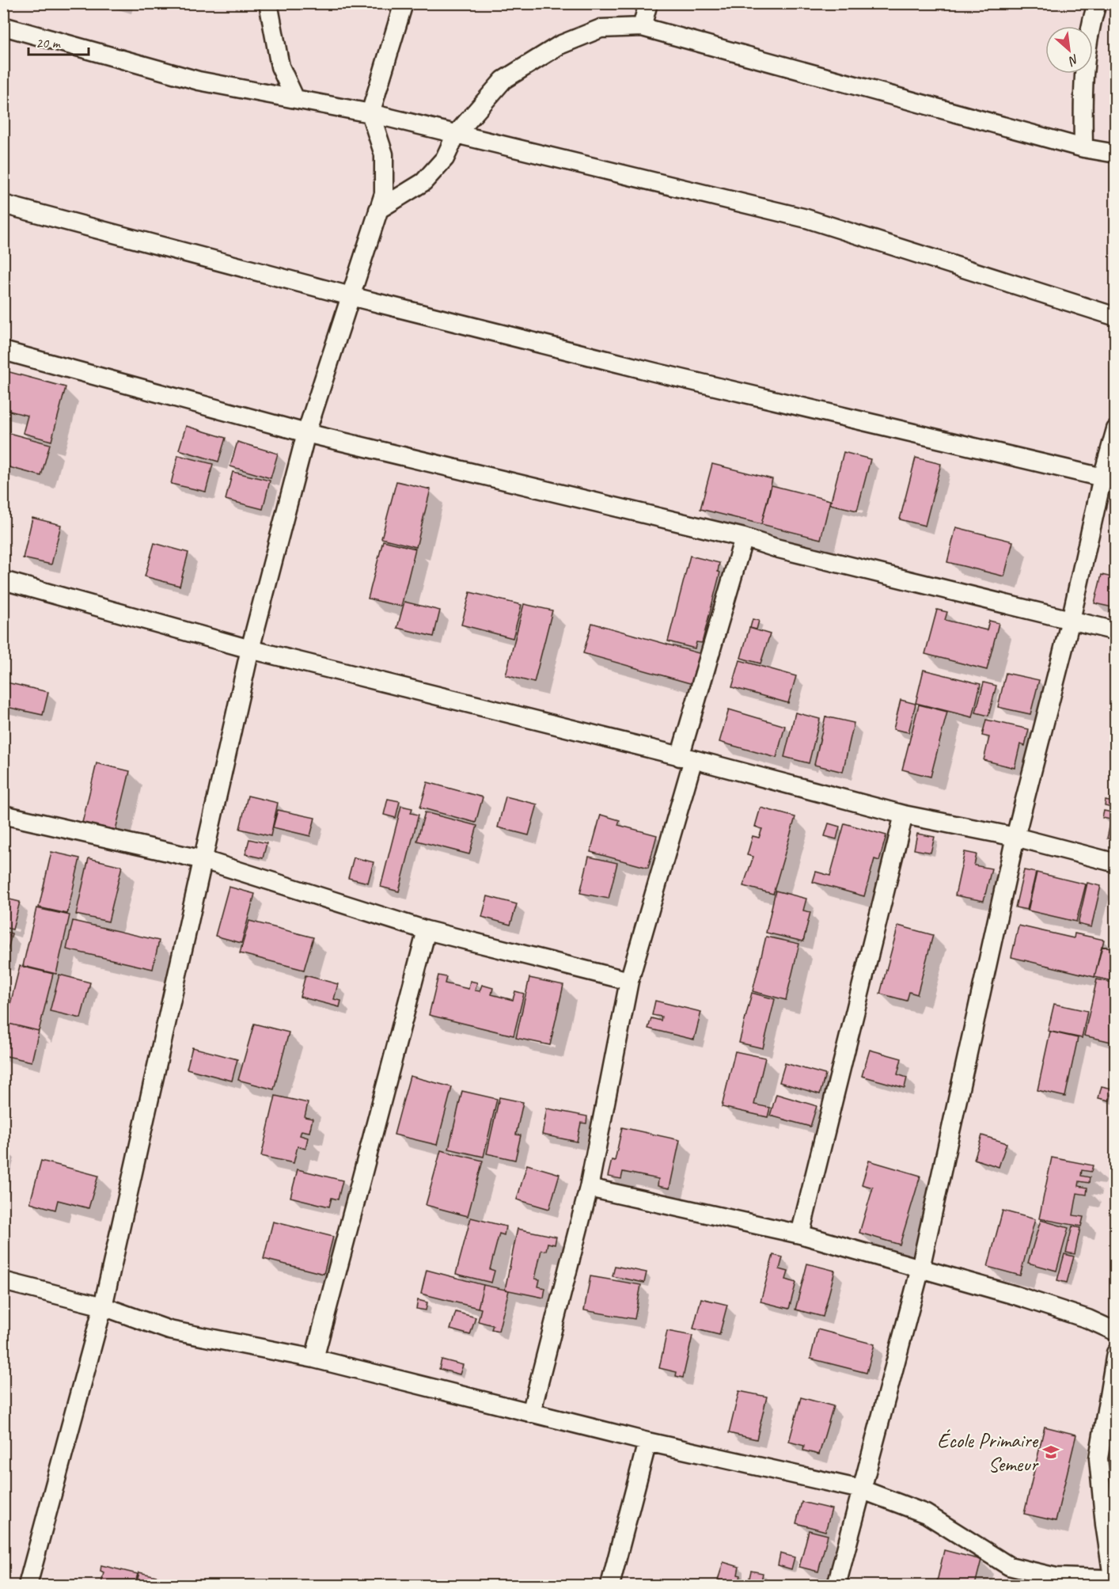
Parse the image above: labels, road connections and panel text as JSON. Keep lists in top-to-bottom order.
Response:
{
  "places": {
    "school or university": ["École Primaire Semeur"]
  },
  "scale_bar": "20 m",
  "north": "bottom right"
}
